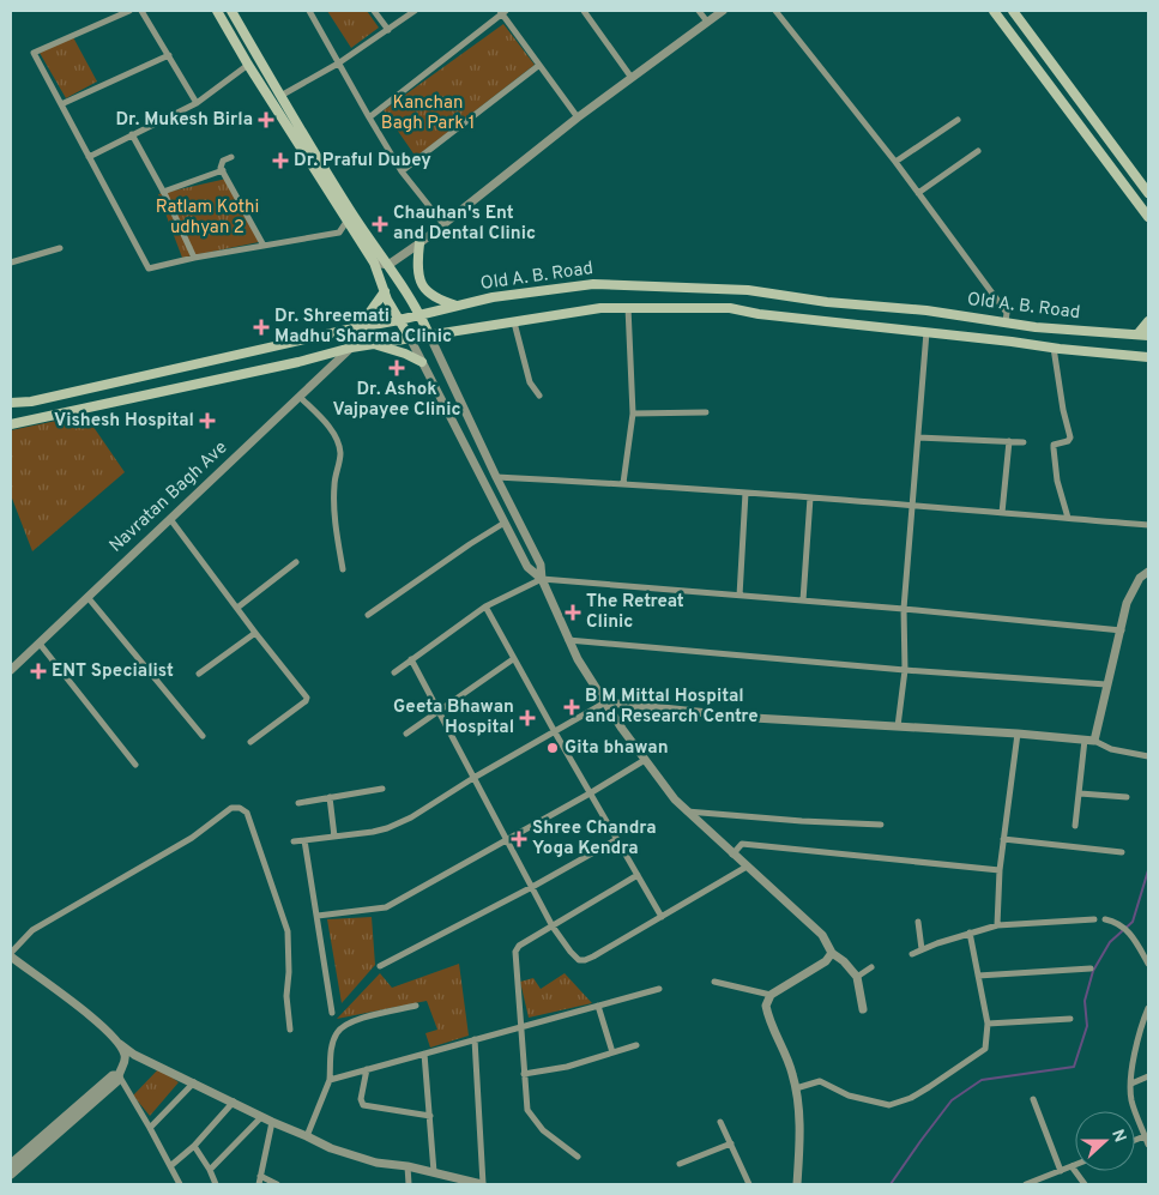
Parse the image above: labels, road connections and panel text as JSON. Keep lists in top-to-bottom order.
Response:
{
  "streets": {
    "main road": ["Old A. B. Road"],
    "street": ["Navratan Bagh Ave"]
  },
  "crossings": [
    ["Old A. B. Road", "Navratan Bagh Ave"]
  ],
  "parks": ["Kanchan Bagh Park 1", "Ratlam Kothi udhyan 2"],
  "places": {
    "health": [
      "Dr. Mukesh Birla",
      "Dr. Praful Dubey",
      "Chauhan's Ent and Dental Clinic",
      "Dr. Shreemati Madhu Sharma Clinic",
      "Dr. Ashok Vajpayee Clinic",
      "Vishesh Hospital",
      "The Retreat Clinic",
      "ENT Specialist",
      "B M Mittal Hospital and Research Centre",
      "Geeta Bhawan Hospital",
      "Shree Chandra Yoga Kendra"
    ],
    "other": ["Gita bhawan"]
  },
  "north": "right"
}
